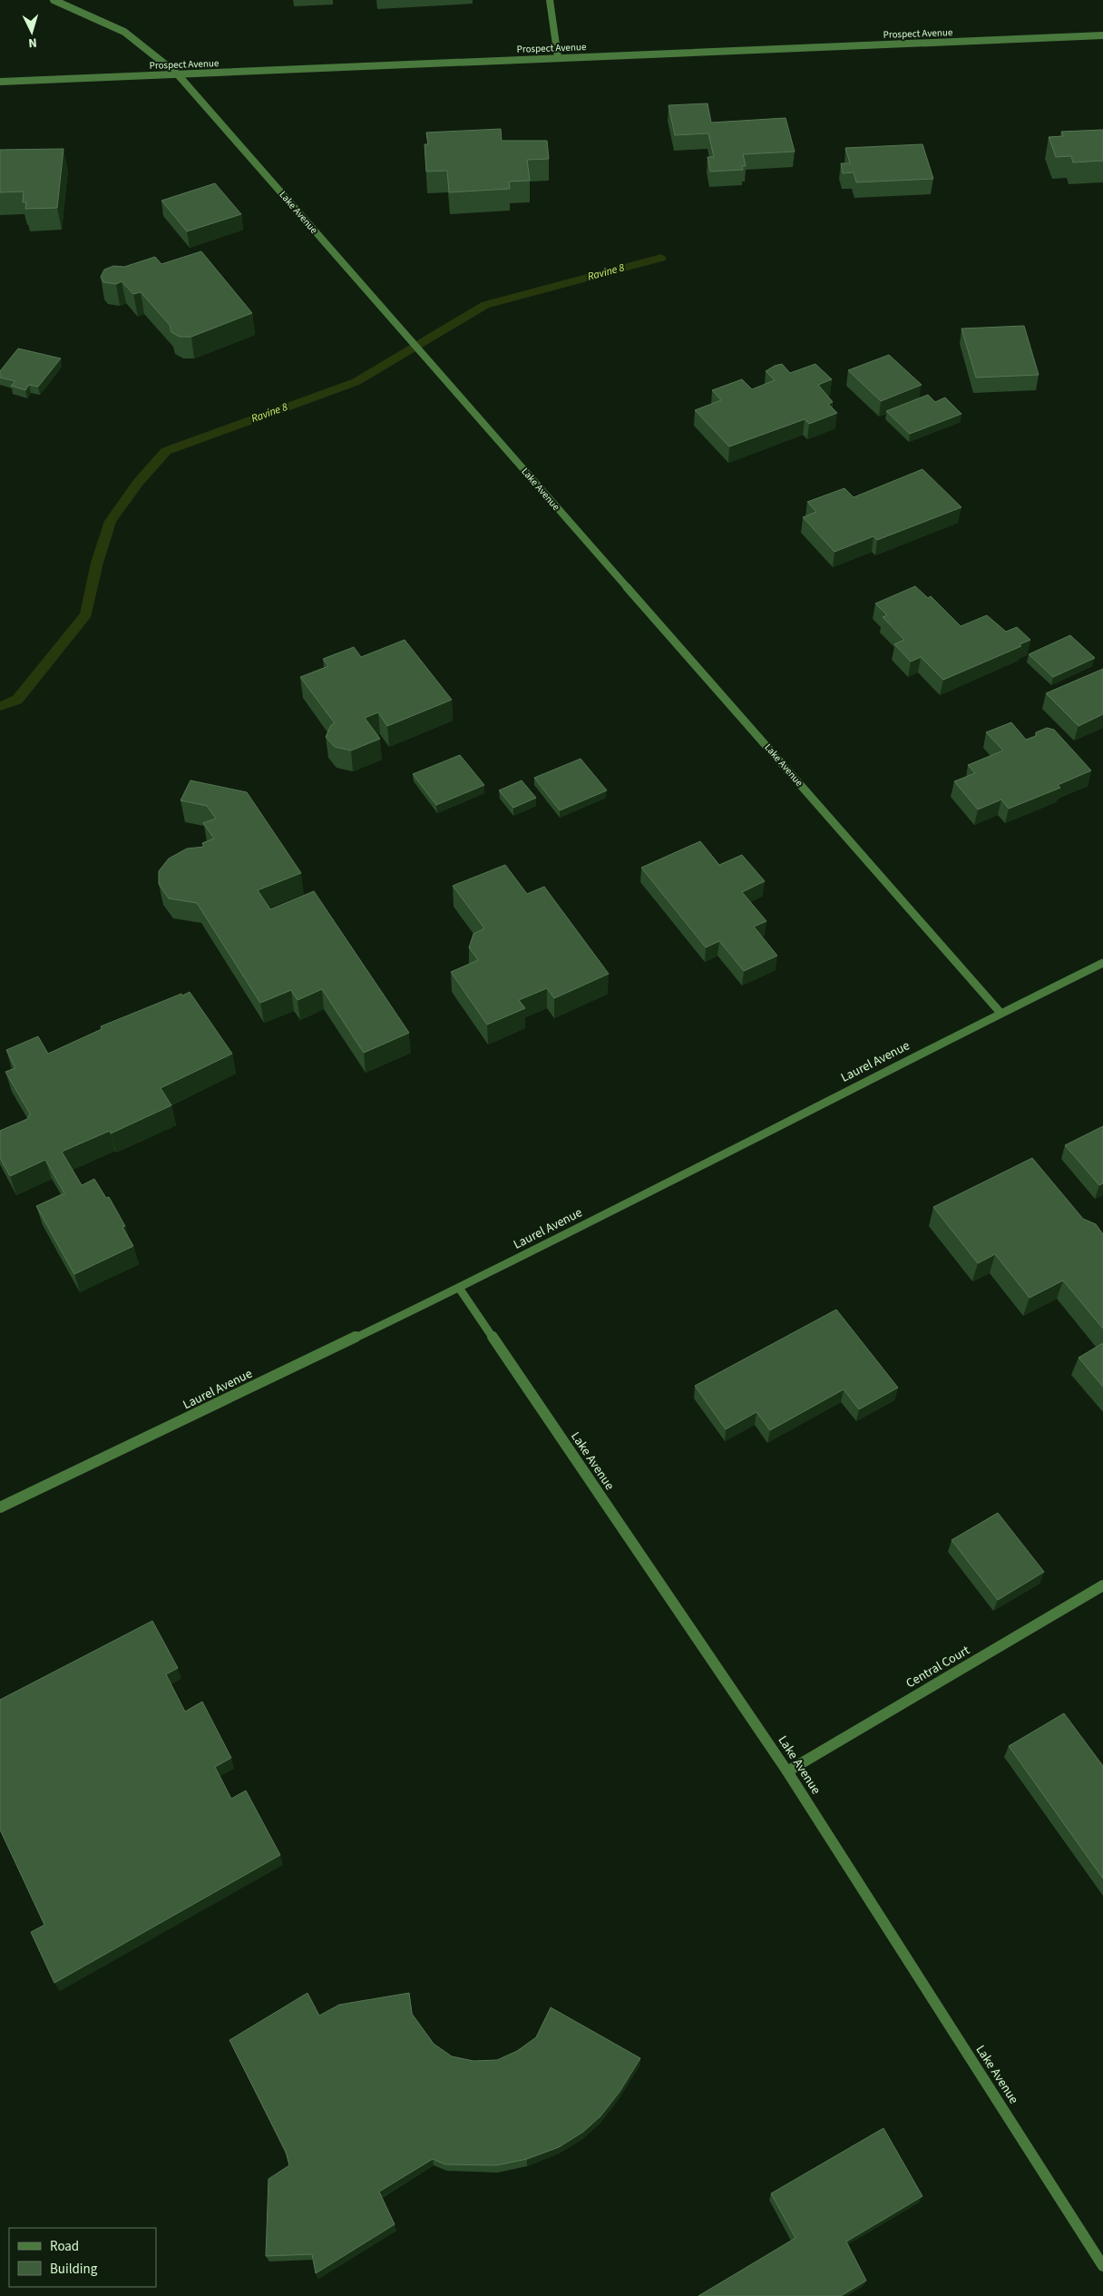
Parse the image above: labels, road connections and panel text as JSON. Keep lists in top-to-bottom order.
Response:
{
  "streets": {
    "street": [
      "Prospect Avenue",
      "Lake Avenue",
      "Laurel Avenue",
      "Central Court"
    ]
  },
  "crossings": [
    ["Prospect Avenue", "Lake Avenue"],
    ["Lake Avenue", "Laurel Avenue"],
    ["Lake Avenue", "Central Court"]
  ],
  "water": ["Ravine 8"],
  "legend": ["Road", "Building"],
  "north": "bottom"
}
